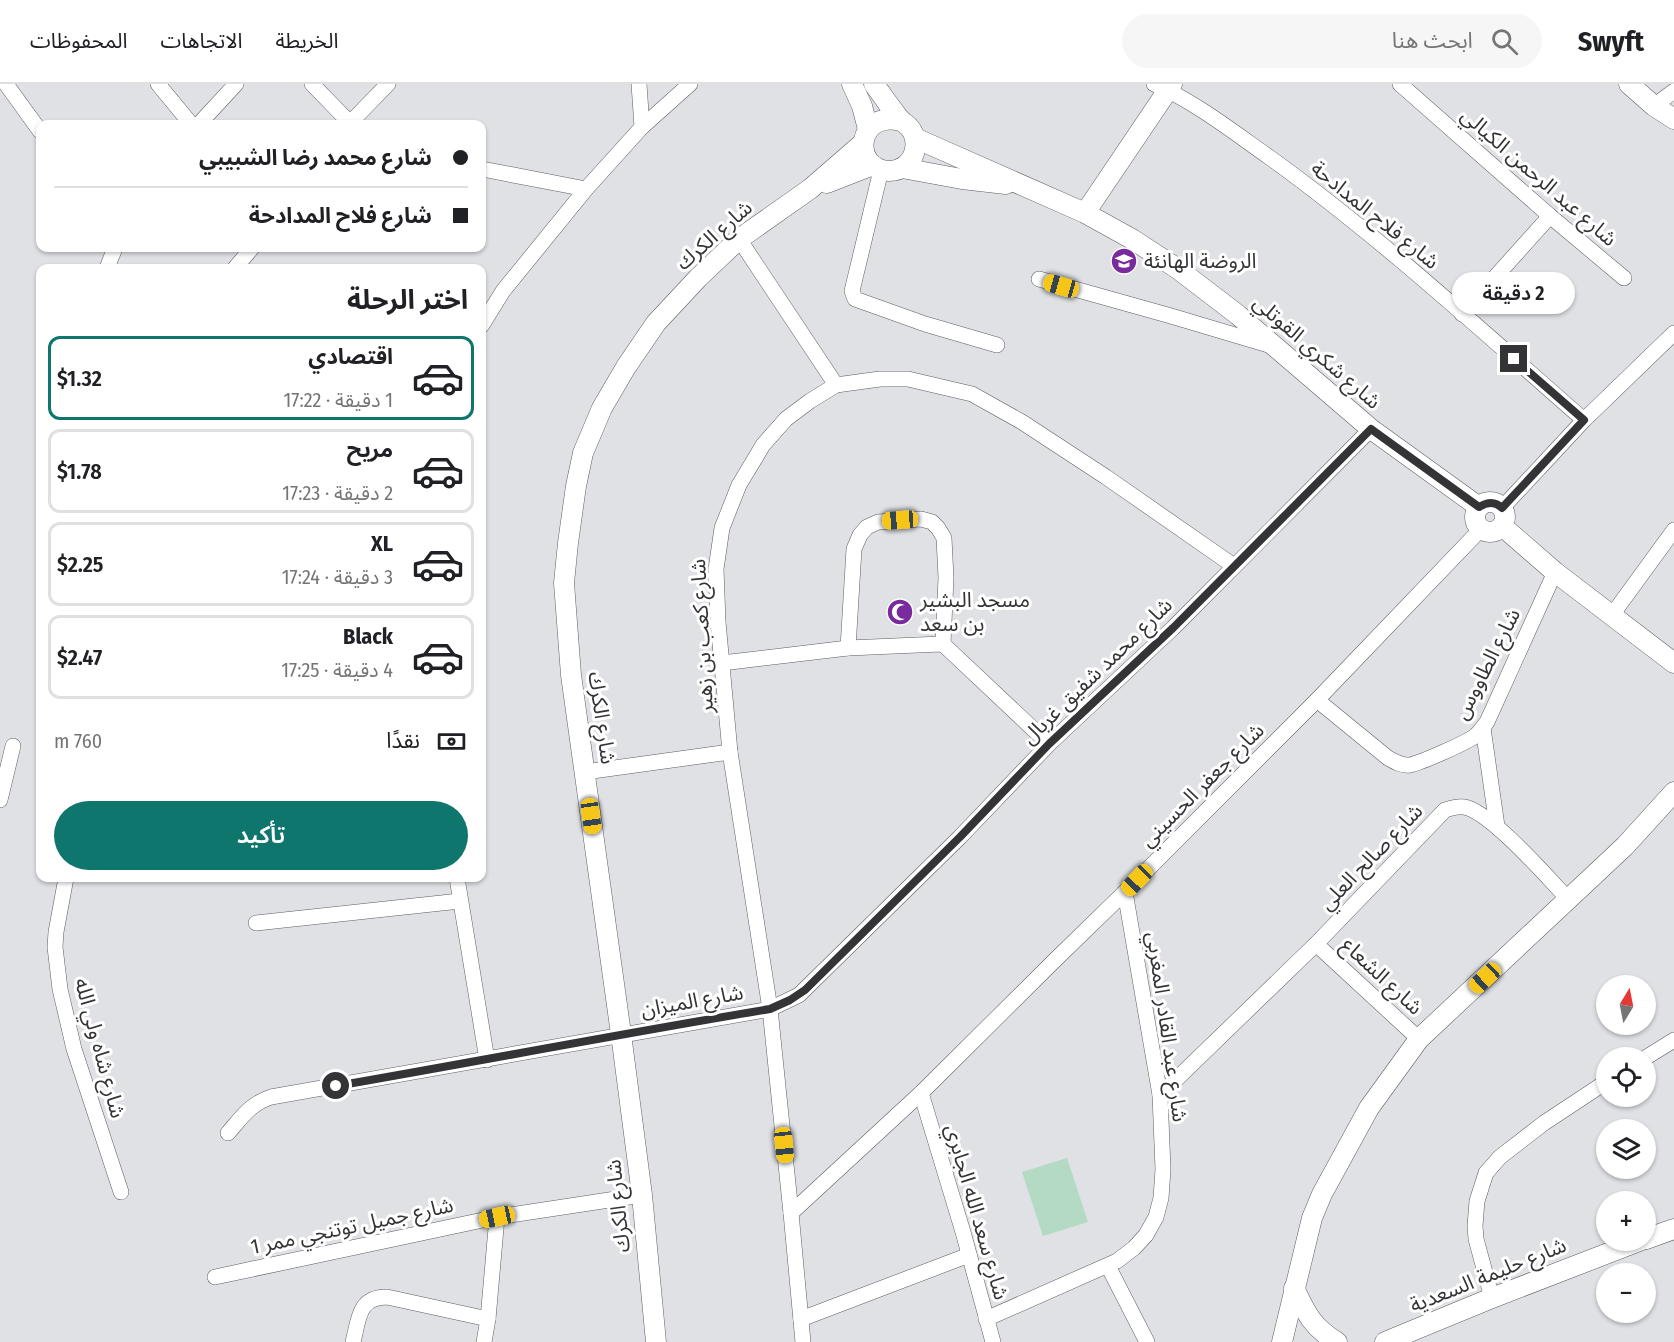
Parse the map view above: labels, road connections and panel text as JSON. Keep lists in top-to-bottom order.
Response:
{
  "streets": {
    "street": [
      "شارع عبد الرحمن الكيالي",
      "شارع فلاح المدادحة",
      "شارع الكرك",
      "شارع شكري القوتلي",
      "شارع كعب بن زهير",
      "شارع الطاووس",
      "شارع محمد شفيق غربال",
      "شارع جعفر الحسيني",
      "شارع صالح العلي",
      "شارع الشعاع",
      "شارع الميزان",
      "شارع عبد القادر المغربي",
      "شارع شاه ولي الله",
      "شارع سعد الله الجابري",
      "شارع جميل توتنجي ممر 1",
      "شارع حليمة السعدية"
    ]
  },
  "crossings": [
    ["شارع الكرك", "شارع شكري القوتلي"],
    ["شارع الكرك", "شارع الميزان"],
    ["شارع الكرك", "شارع جميل توتنجي ممر 1"],
    ["شارع شكري القوتلي", "شارع محمد شفيق غربال"],
    ["شارع شكري القوتلي", "شارع جعفر الحسيني"],
    ["شارع كعب بن زهير", "شارع محمد شفيق غربال"],
    ["شارع كعب بن زهير", "شارع جعفر الحسيني"],
    ["شارع كعب بن زهير", "شارع الميزان"],
    ["شارع الطاووس", "شارع جعفر الحسيني"],
    ["شارع محمد شفيق غربال", "شارع الميزان"],
    ["شارع جعفر الحسيني", "شارع عبد القادر المغربي"],
    ["شارع جعفر الحسيني", "شارع سعد الله الجابري"],
    ["شارع صالح العلي", "شارع الشعاع"],
    ["شارع صالح العلي", "شارع عبد القادر المغربي"],
    ["شارع عبد القادر المغربي", "شارع سعد الله الجابري"]
  ],
  "places": {
    "school or university": ["الروضة الهانئة"],
    "mosque": ["مسجد البشير بن سعد"]
  },
  "north": "top",
  "page": {
    "header": "Swyft",
    "search": "ابحث هنا",
    "nav": ["الخريطة", "الاتجاهات", "المحفوظات"],
    "banner": ["شارع محمد رضا الشبيبي", "شارع فلاح المدادحة"],
    "heading": "اختر الرحلة",
    "bubble": "2 دقيقة",
    "list": [
      {
        "name": "اقتصادي",
        "note": "1 دقيقة · 17:22",
        "value": "$1.32"
      },
      {
        "name": "مريح",
        "note": "2 دقيقة · 17:23",
        "value": "$1.78"
      },
      {
        "name": "XL",
        "note": "3 دقيقة · 17:24",
        "value": "$2.25"
      },
      {
        "name": "Black",
        "note": "4 دقيقة · 17:25",
        "value": "$2.47"
      }
    ],
    "pay": ["نقدًا", "760 m"],
    "buttons": "تأكيد",
    "map_buttons": ["+", "−"]
  }
}
